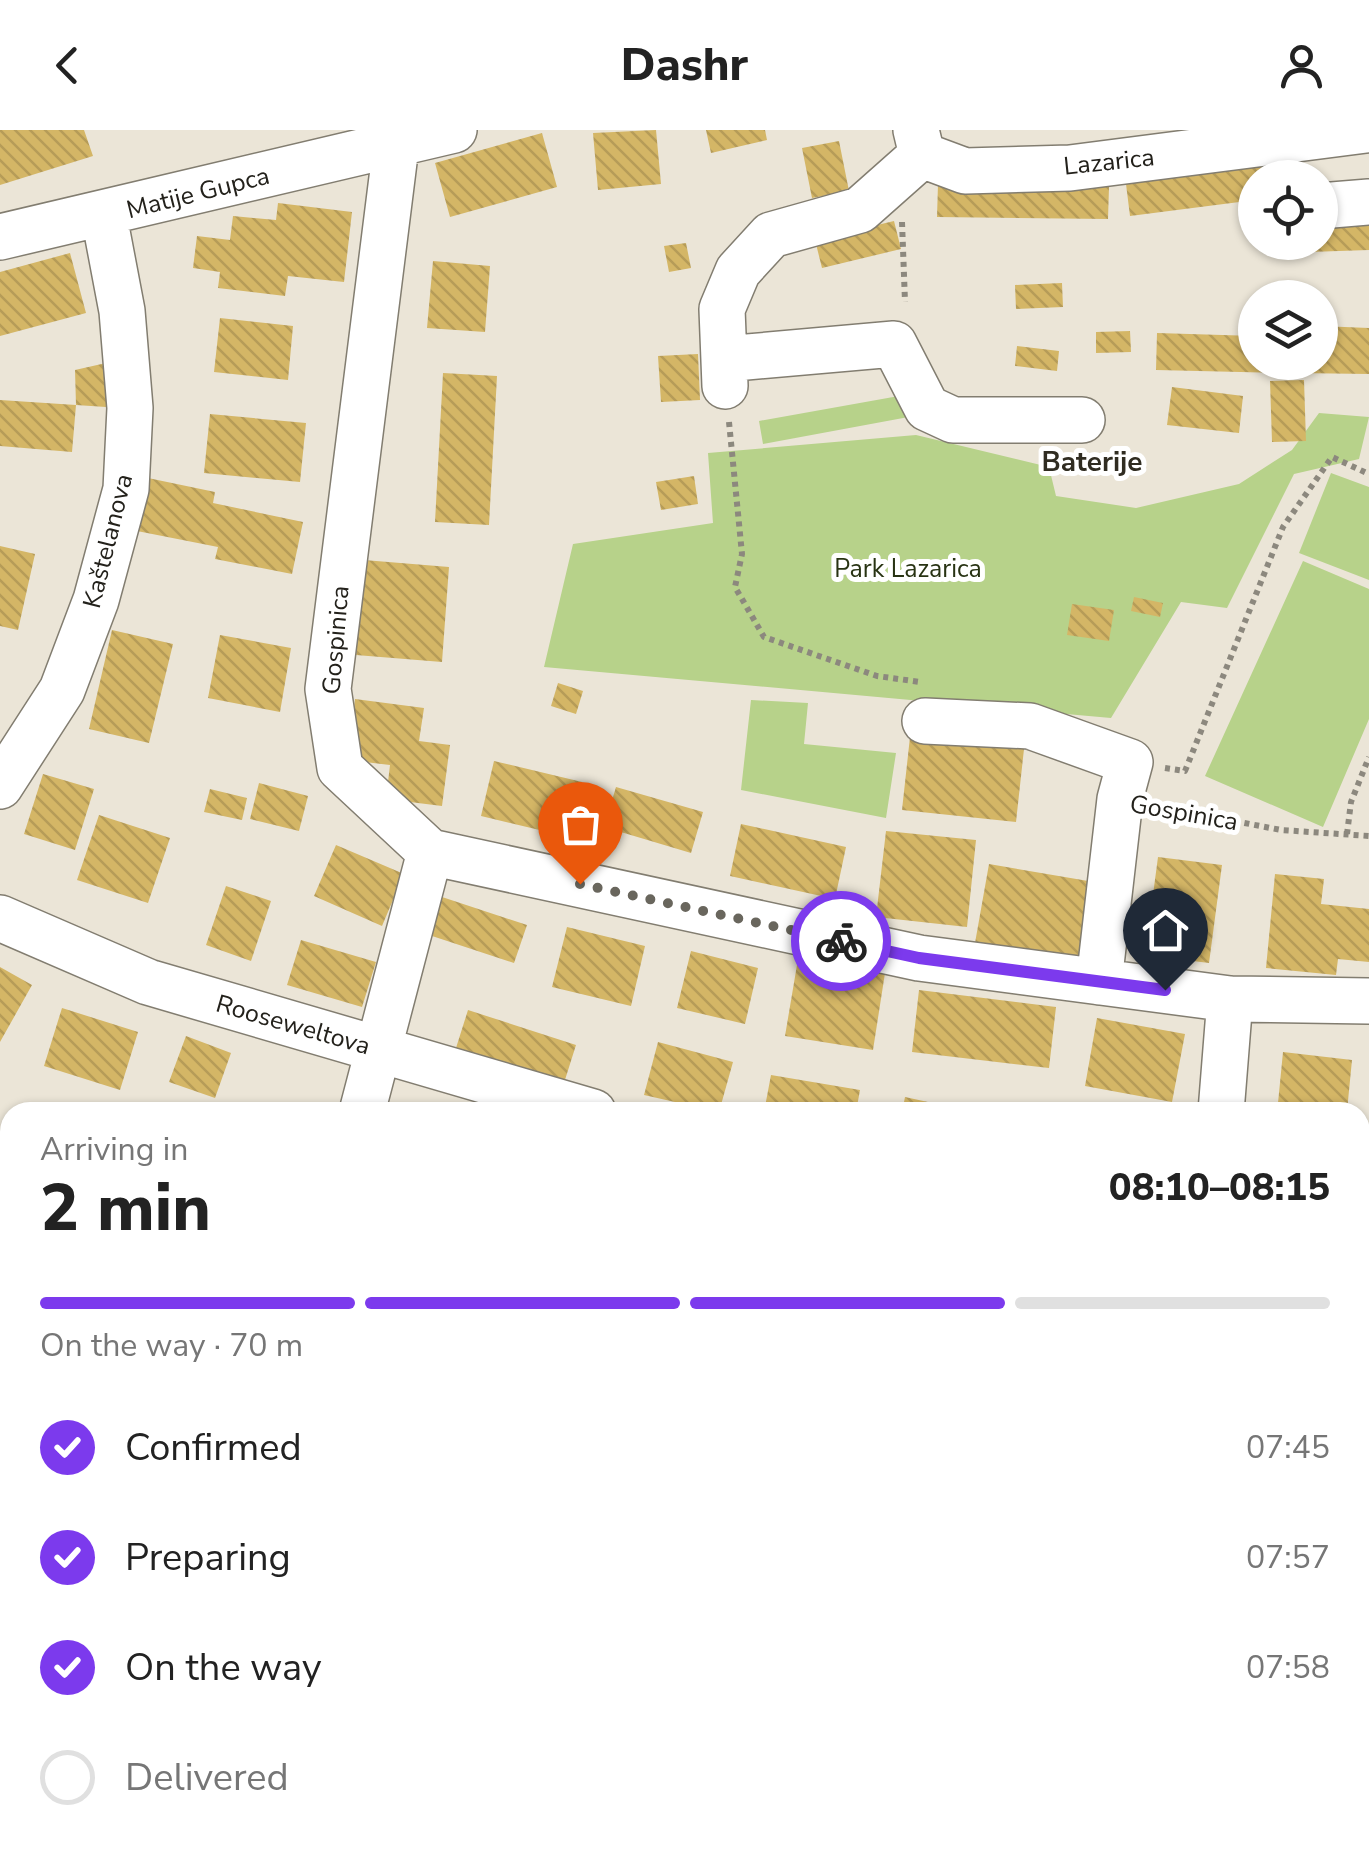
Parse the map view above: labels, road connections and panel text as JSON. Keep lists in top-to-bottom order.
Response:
{
  "streets": {
    "street": [
      "Lazarica",
      "Matije Gupca",
      "Kaštelanova",
      "Gospinica",
      "Rooseweltova"
    ]
  },
  "crossings": [
    ["Matije Gupca", "Kaštelanova"],
    ["Matije Gupca", "Gospinica"]
  ],
  "districts": ["Baterije"],
  "parks": ["Park Lazarica"],
  "page": {
    "header": "Dashr",
    "heading": ["2 min", "Arriving in", "08:10–08:15"],
    "bar": "On the way · 70 m",
    "list": [
      ["Confirmed", "07:45"],
      ["Preparing", "07:57"],
      ["On the way", "07:58"],
      "Delivered"
    ]
  }
}
